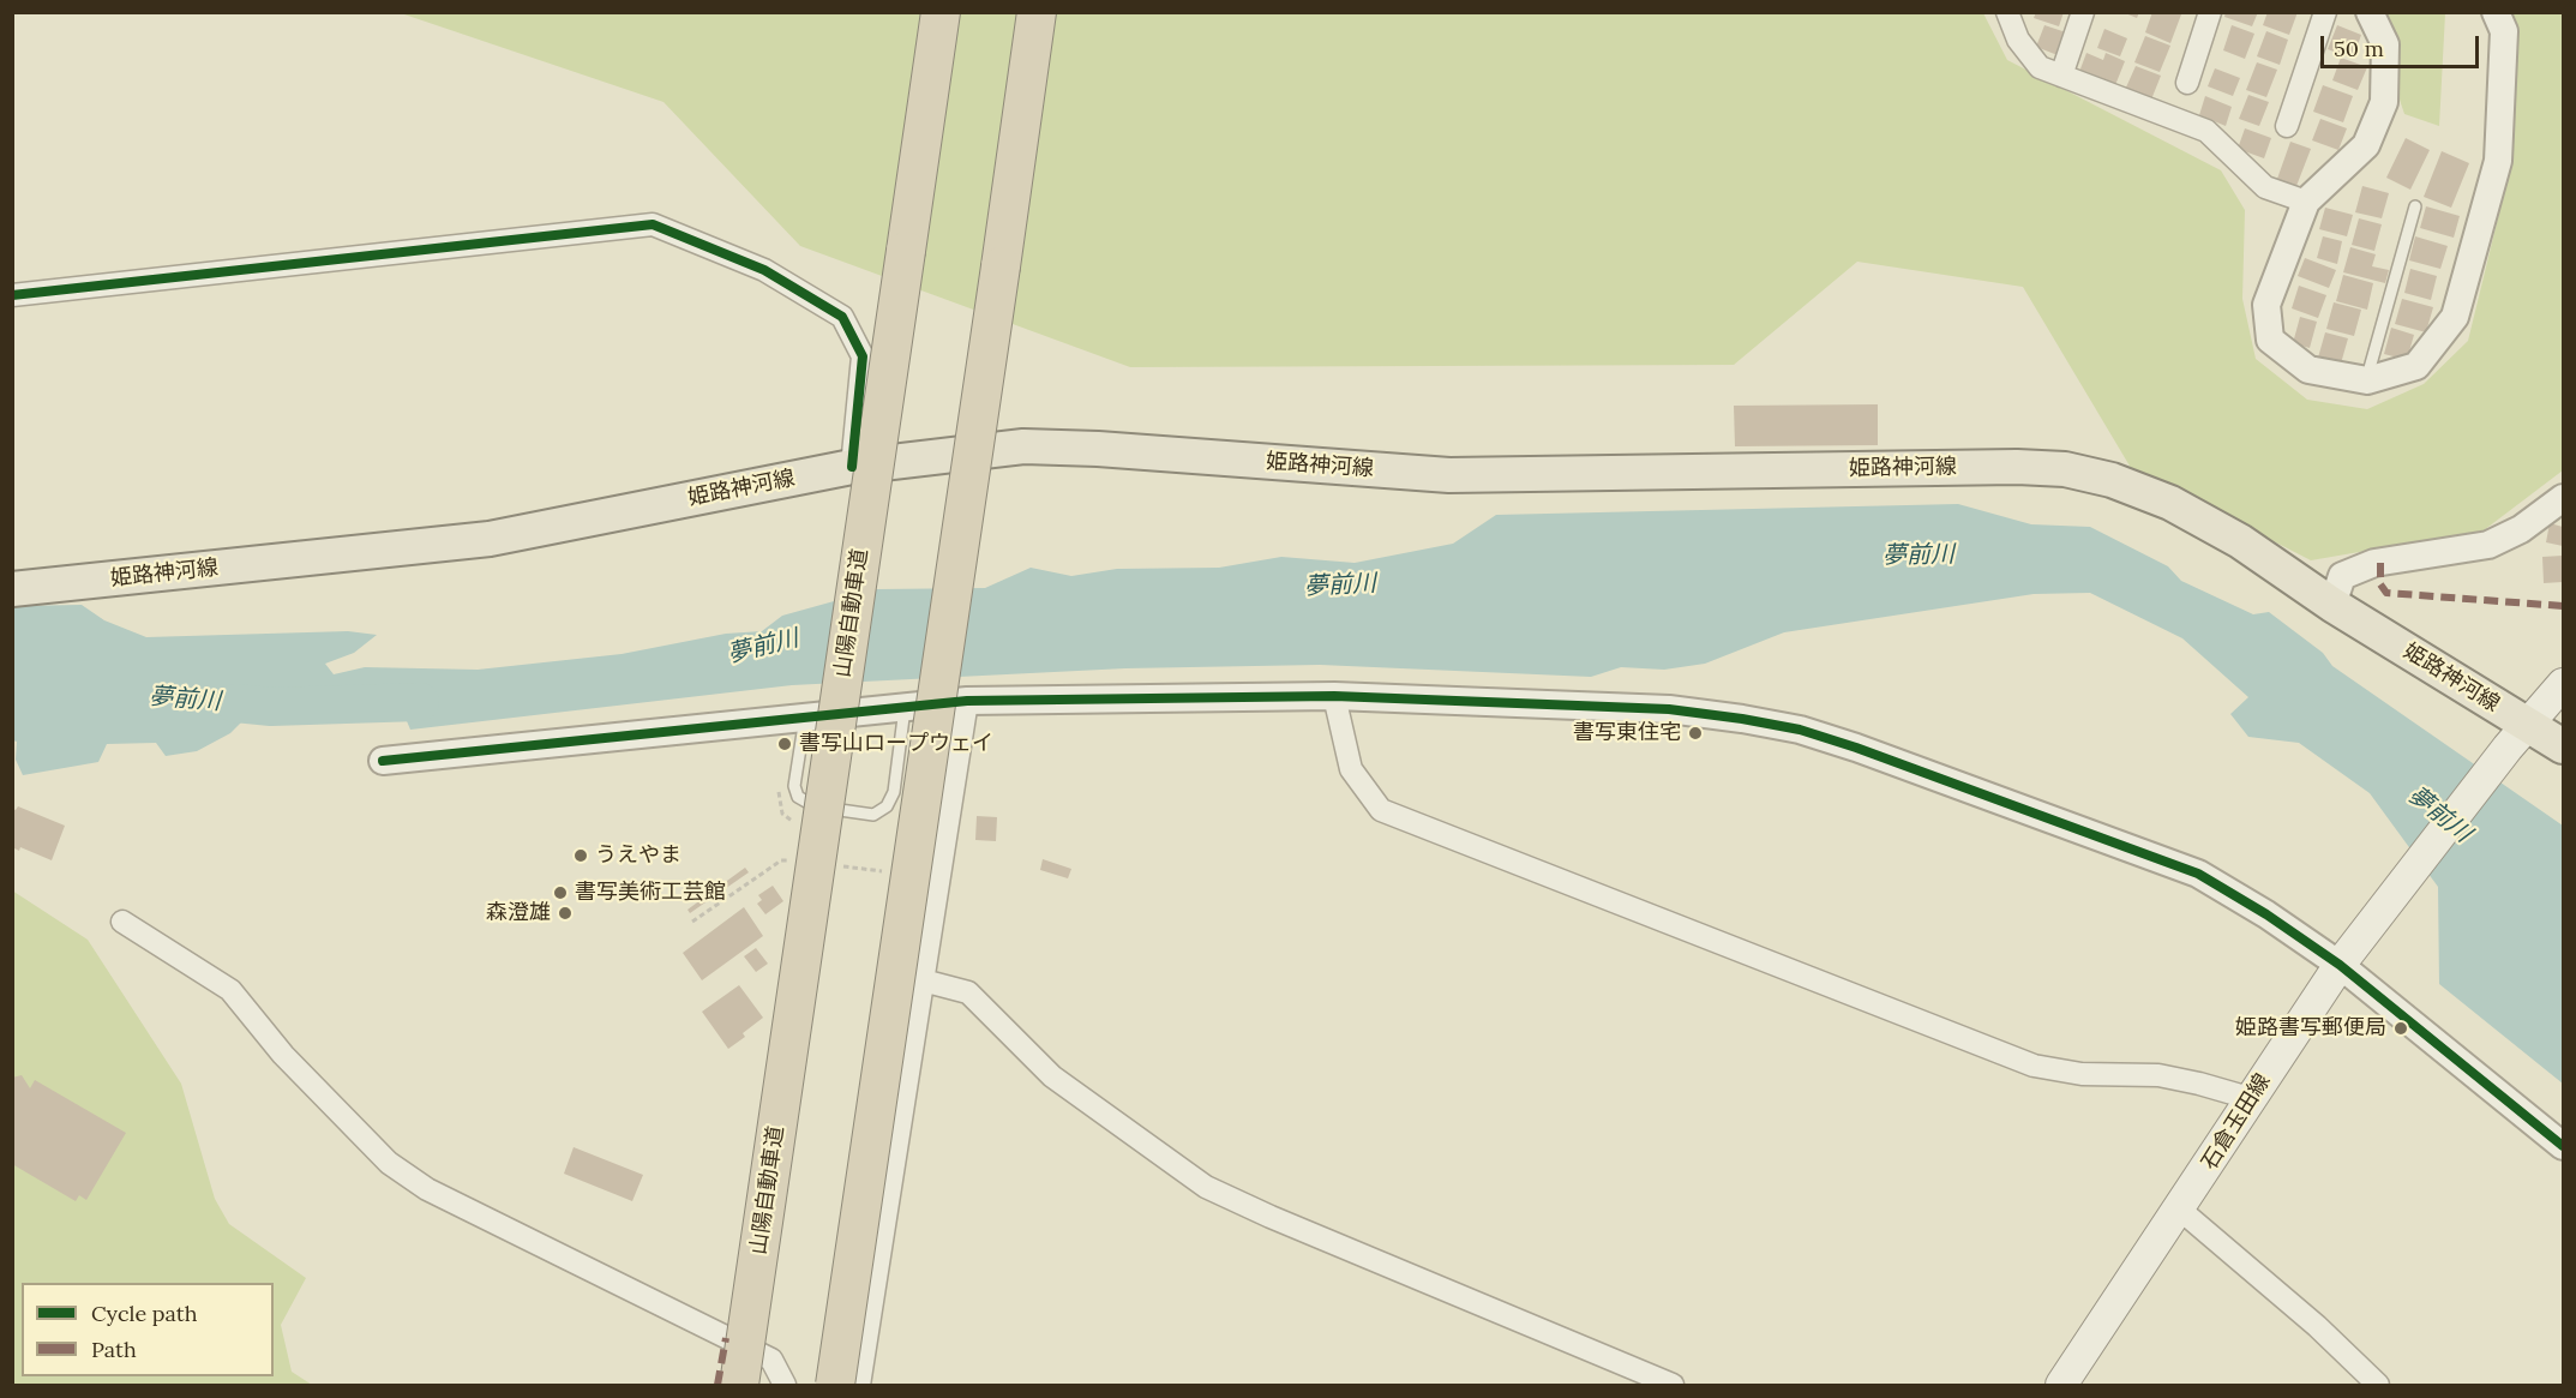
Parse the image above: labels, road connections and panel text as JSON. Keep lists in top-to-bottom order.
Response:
{
  "streets": {
    "highway": ["山陽自動車道"],
    "main road": ["姫路神河線", "石倉玉田線"]
  },
  "crossings": [
    ["姫路神河線", "石倉玉田線"]
  ],
  "water": ["夢前川"],
  "places": [
    "書写東住宅",
    "書写山ロープウェイ",
    "うえやま",
    "書写美術工芸館",
    "森澄雄",
    "姫路書写郵便局"
  ],
  "legend": ["Cycle path", "Path"],
  "scale_bar": "50 m"
}
